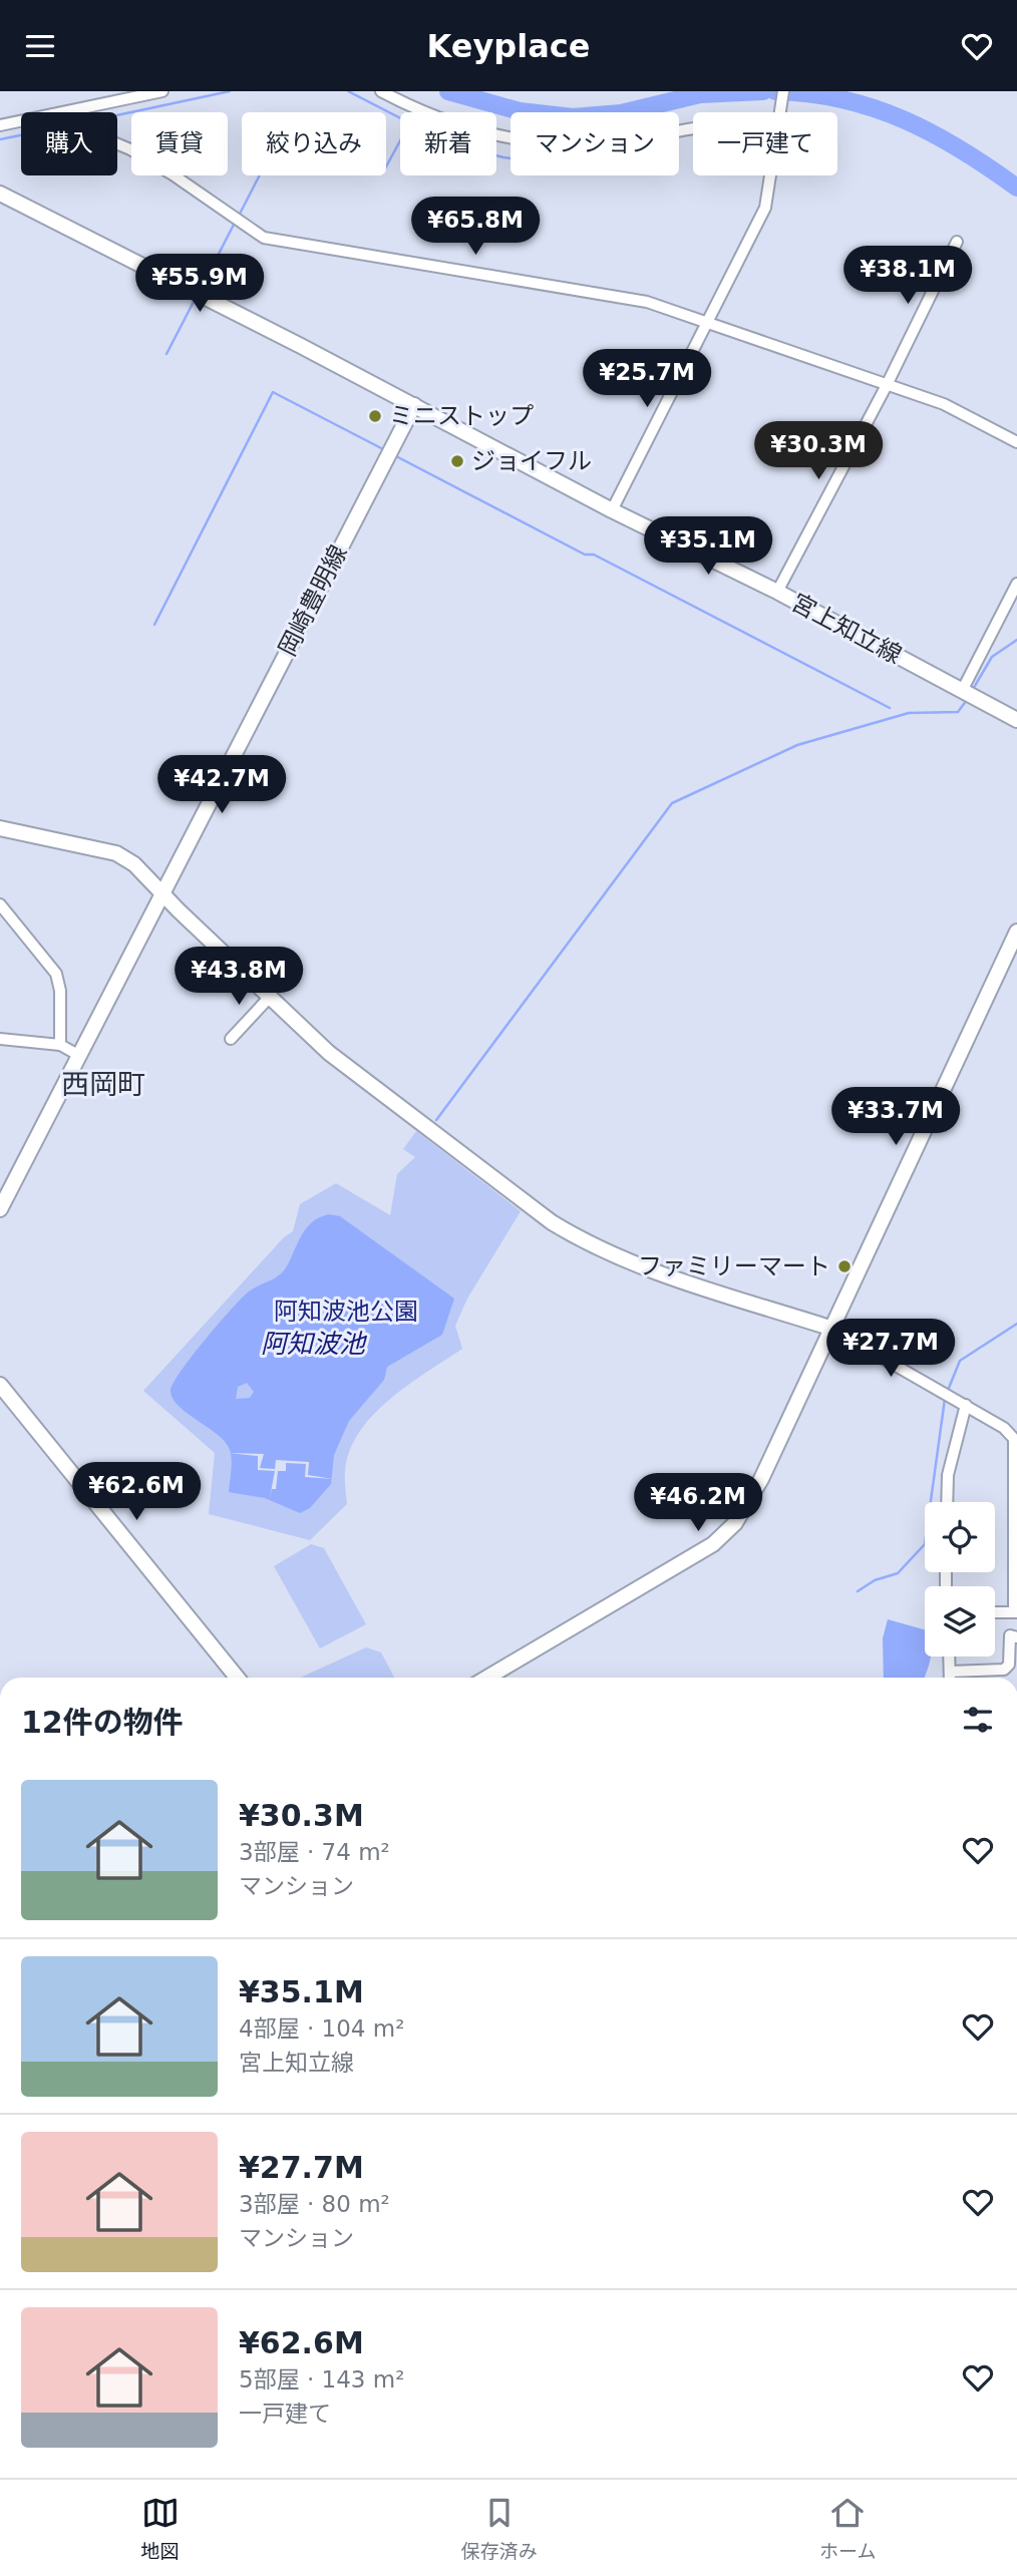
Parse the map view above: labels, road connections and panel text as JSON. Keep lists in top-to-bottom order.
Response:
{
  "streets": {
    "street": ["岡崎豊明線", "宮上知立線"]
  },
  "crossings": [
    ["岡崎豊明線", "宮上知立線"]
  ],
  "districts": ["西岡町"],
  "water": ["阿知波池"],
  "parks": ["阿知波池公園"],
  "places": ["ミニストップ", "ジョイフル", "ファミリーマート"],
  "page": {
    "header": "Keyplace",
    "chip": [
      "購入",
      "賃貸",
      "絞り込み",
      "新着",
      "マンション",
      "一戸建て"
    ],
    "price": [
      "¥65.8M",
      "¥38.1M",
      "¥55.9M",
      "¥25.7M",
      "¥30.3M",
      "¥35.1M",
      "¥42.7M",
      "¥43.8M",
      "¥33.7M",
      "¥27.7M",
      "¥62.6M",
      "¥46.2M"
    ],
    "heading": "12件の物件",
    "list": [
      {
        "name": "¥30.3M",
        "note": "3部屋 · 74 m² · マンション"
      },
      {
        "name": "¥35.1M",
        "note": "4部屋 · 104 m² · 宮上知立線"
      },
      {
        "name": "¥27.7M",
        "note": "3部屋 · 80 m² · マンション"
      },
      {
        "name": "¥62.6M",
        "note": "5部屋 · 143 m² · 一戸建て"
      }
    ],
    "tabs": ["地図", "保存済み", "ホーム"]
  }
}
